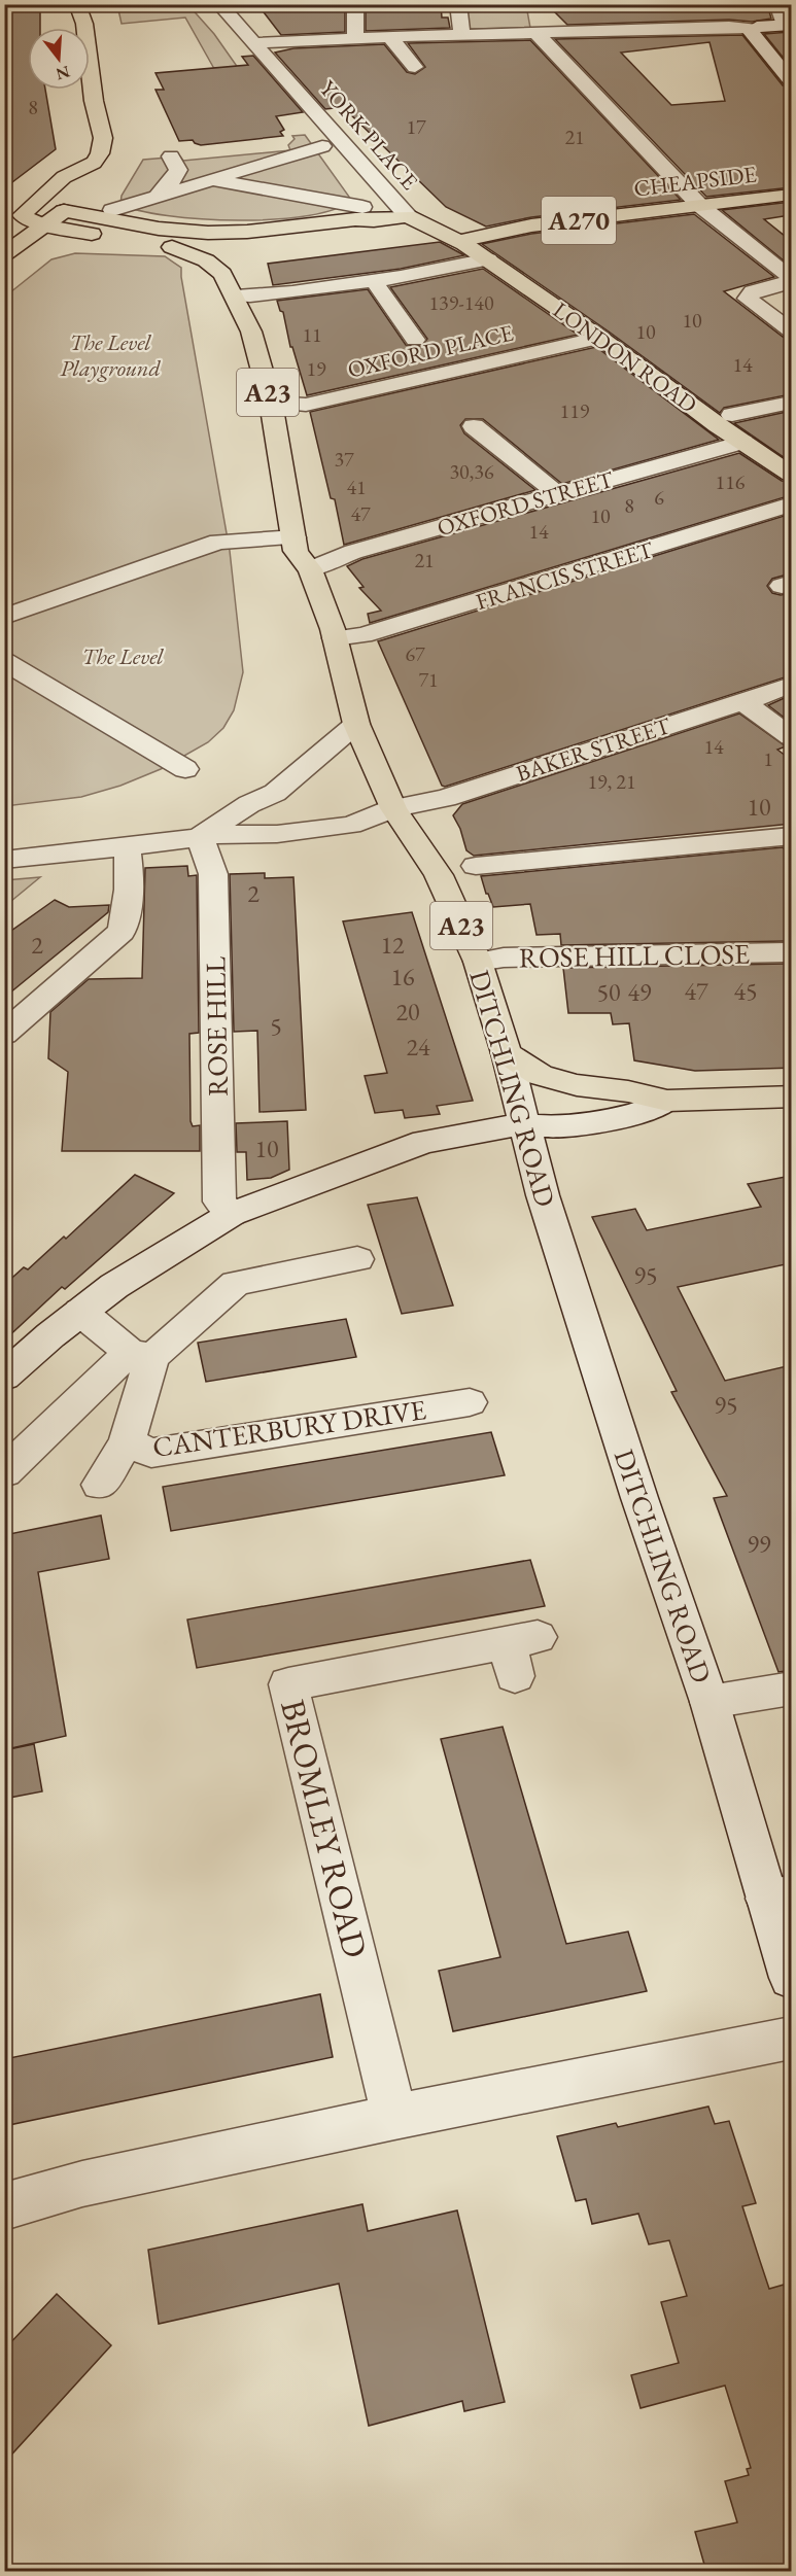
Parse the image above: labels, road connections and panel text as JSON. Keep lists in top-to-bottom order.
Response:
{
  "streets": {
    "main road": [
      "YORK PLACE",
      "CHEAPSIDE",
      "A270",
      "LONDON ROAD",
      "A23",
      "DITCHLING ROAD"
    ],
    "street": [
      "OXFORD PLACE",
      "OXFORD STREET",
      "FRANCIS STREET",
      "BAKER STREET",
      "ROSE HILL CLOSE",
      "ROSE HILL",
      "CANTERBURY DRIVE",
      "BROMLEY ROAD"
    ]
  },
  "crossings": [
    ["YORK PLACE", "CHEAPSIDE"],
    ["YORK PLACE", "LONDON ROAD"],
    ["CHEAPSIDE", "LONDON ROAD"],
    ["OXFORD PLACE", "LONDON ROAD"],
    ["OXFORD PLACE", "DITCHLING ROAD"],
    ["LONDON ROAD", "OXFORD STREET"],
    ["A23", "DITCHLING ROAD"],
    ["OXFORD STREET", "DITCHLING ROAD"],
    ["FRANCIS STREET", "DITCHLING ROAD"],
    ["BAKER STREET", "ROSE HILL"],
    ["BAKER STREET", "DITCHLING ROAD"],
    ["ROSE HILL CLOSE", "DITCHLING ROAD"]
  ],
  "parks": ["The Level Playground", "The Level"],
  "house_numbers": [
    "8",
    "17",
    "21",
    "139-140",
    "10",
    "10",
    "11",
    "14",
    "19",
    "119",
    "37",
    "30,36",
    "116",
    "41",
    "6",
    "8",
    "47",
    "10",
    "14",
    "21",
    "67",
    "71",
    "14",
    "1",
    "19, 21",
    "10",
    "2",
    "2",
    "12",
    "16",
    "47",
    "45",
    "50",
    "49",
    "20",
    "5",
    "24",
    "10",
    "95",
    "95",
    "99"
  ],
  "north": "bottom"
}
